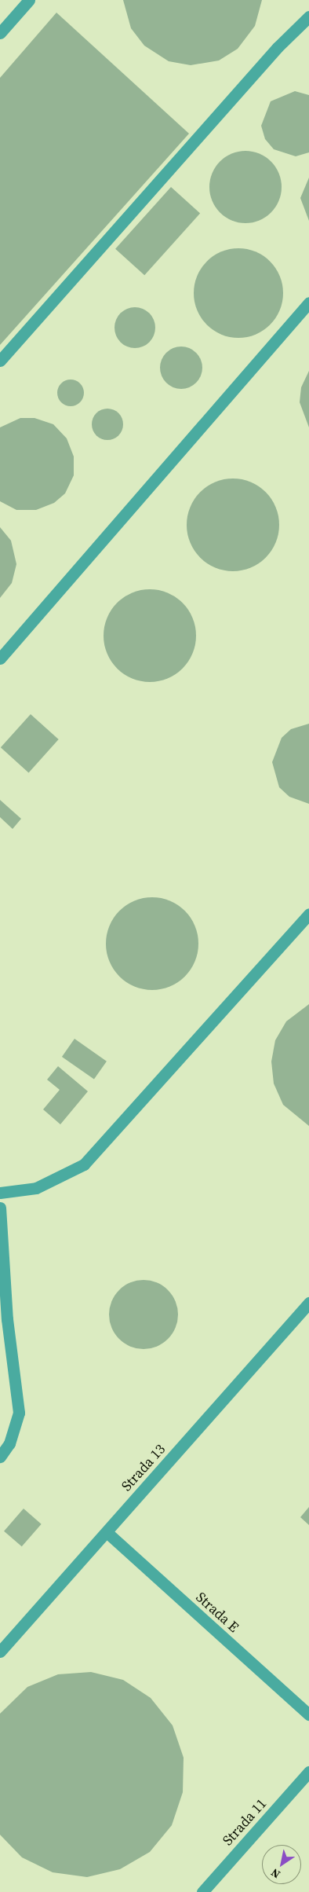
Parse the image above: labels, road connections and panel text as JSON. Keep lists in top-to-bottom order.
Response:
{
  "streets": {
    "lane": ["Strada 13", "Strada E", "Strada 11"]
  },
  "crossings": [
    ["Strada 13", "Strada E"]
  ],
  "north": "bottom left"
}
